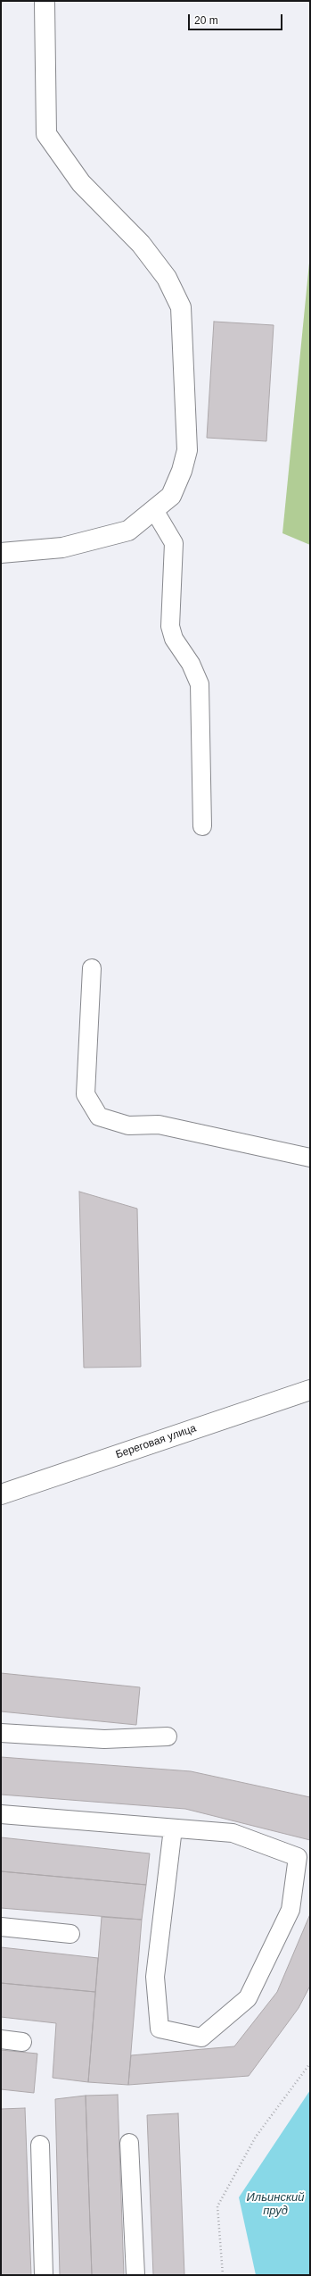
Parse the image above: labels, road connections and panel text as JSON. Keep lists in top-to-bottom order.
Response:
{
  "streets": {
    "street": ["Береговая улица"]
  },
  "water": ["Ильинский пруд"],
  "scale_bar": "20 m"
}
